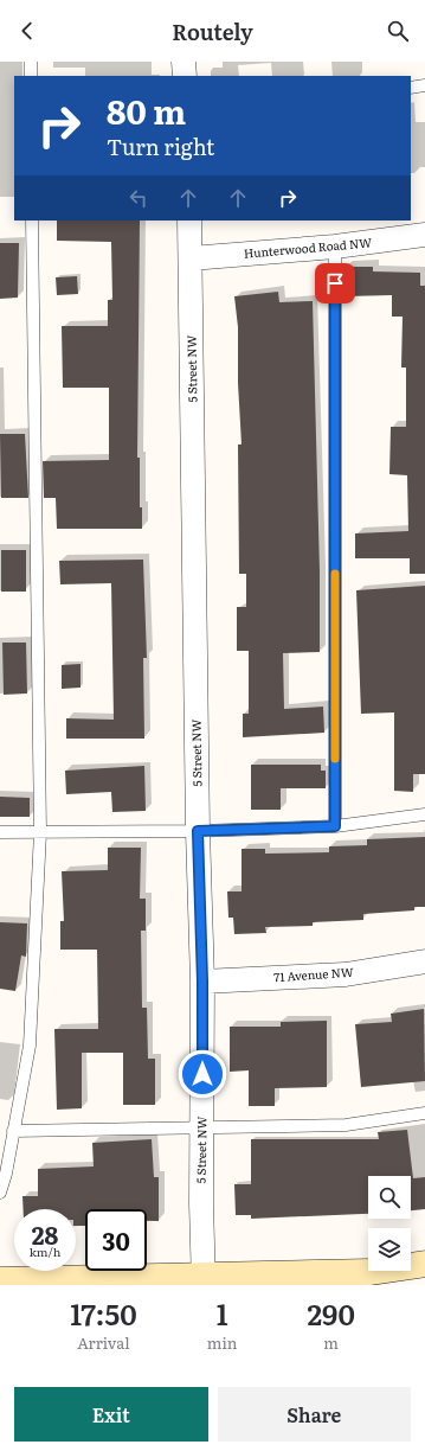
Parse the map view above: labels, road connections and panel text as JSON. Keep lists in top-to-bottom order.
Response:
{
  "streets": {
    "street": ["Hunterwood Road NW", "5 Street NW", "71 Avenue NW"]
  },
  "crossings": [
    ["Hunterwood Road NW", "5 Street NW"],
    ["5 Street NW", "71 Avenue NW"]
  ],
  "page": {
    "header": "Routely",
    "turn": ["80 m", "Turn right"],
    "speed": "28 km/h",
    "limit": "30",
    "eta": [
      "17:50",
      "Arrival",
      "1",
      "min",
      "290",
      "m"
    ],
    "buttons": ["Exit", "Share"]
  }
}
